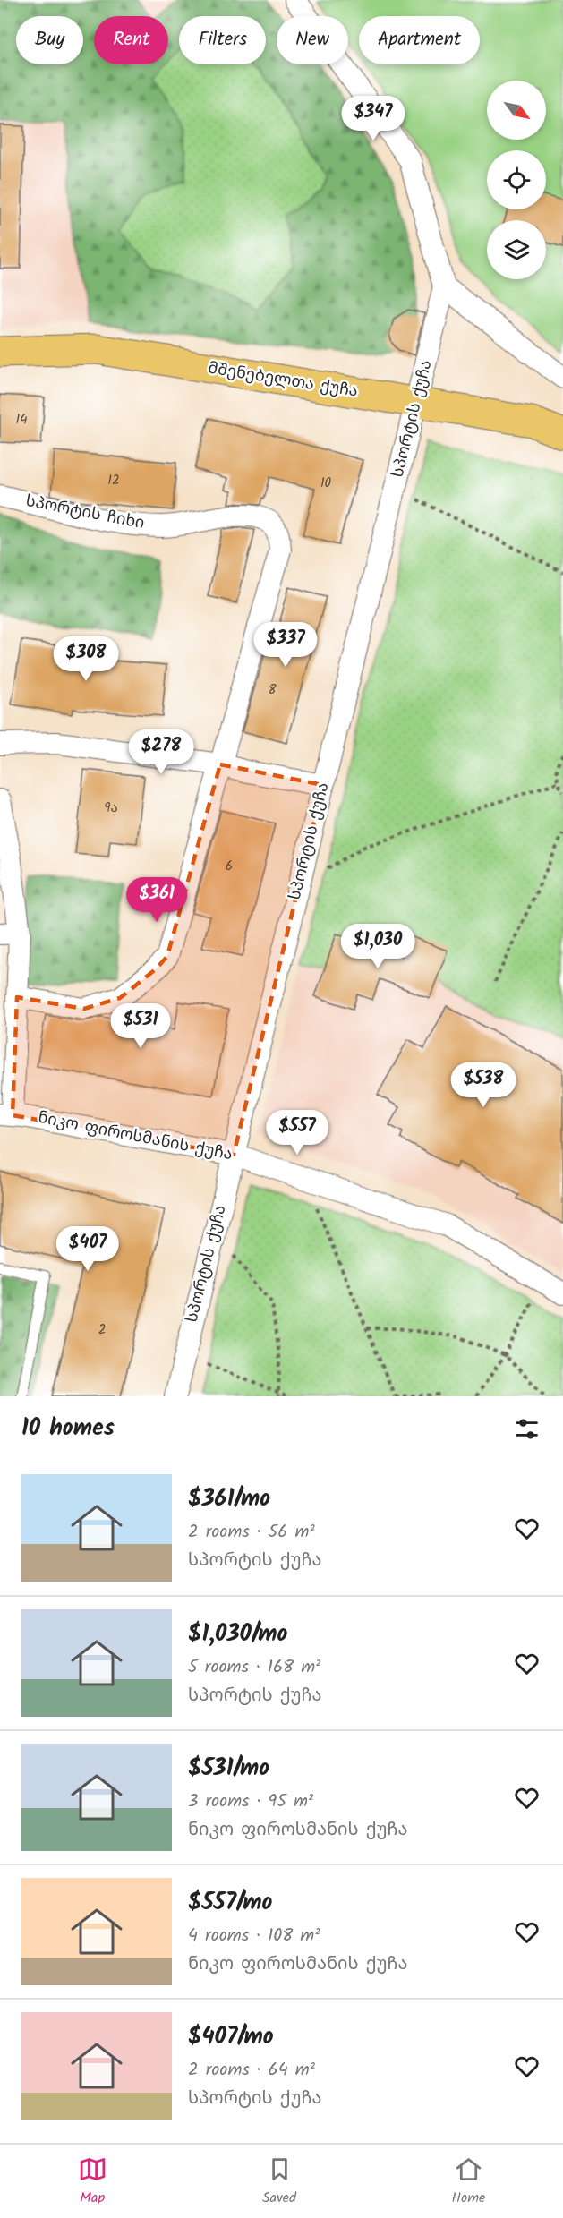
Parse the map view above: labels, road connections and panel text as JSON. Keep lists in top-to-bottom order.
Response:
{
  "streets": {
    "main road": ["მშენებელთა ქუჩა"],
    "street": ["სპორტის ქუჩა", "სპორტის ჩიხი", "ნიკო ფიროსმანის ქუჩა"]
  },
  "crossings": [
    ["მშენებელთა ქუჩა", "სპორტის ქუჩა"],
    ["სპორტის ქუჩა", "ნიკო ფიროსმანის ქუჩა"]
  ],
  "house_numbers": [
    "14",
    "12",
    "10",
    "8",
    "9ა",
    "6",
    "2"
  ],
  "north": "bottom right",
  "page": {
    "chip": [
      "Buy",
      "Rent",
      "Filters",
      "New",
      "Apartment"
    ],
    "price": [
      "$347",
      "$337",
      "$308",
      "$278",
      "$361",
      "$1,030",
      "$531",
      "$538",
      "$557",
      "$407"
    ],
    "heading": "10 homes",
    "list": [
      {
        "name": "$361/mo",
        "note": "2 rooms · 56 m² · სპორტის ქუჩა"
      },
      {
        "name": "$1,030/mo",
        "note": "5 rooms · 168 m² · სპორტის ქუჩა"
      },
      {
        "name": "$531/mo",
        "note": "3 rooms · 95 m² · ნიკო ფიროსმანის ქუჩა"
      },
      {
        "name": "$557/mo",
        "note": "4 rooms · 108 m² · ნიკო ფიროსმანის ქუჩა"
      },
      {
        "name": "$407/mo",
        "note": "2 rooms · 64 m² · სპორტის ქუჩა"
      }
    ],
    "tabs": ["Map", "Saved", "Home"]
  }
}
